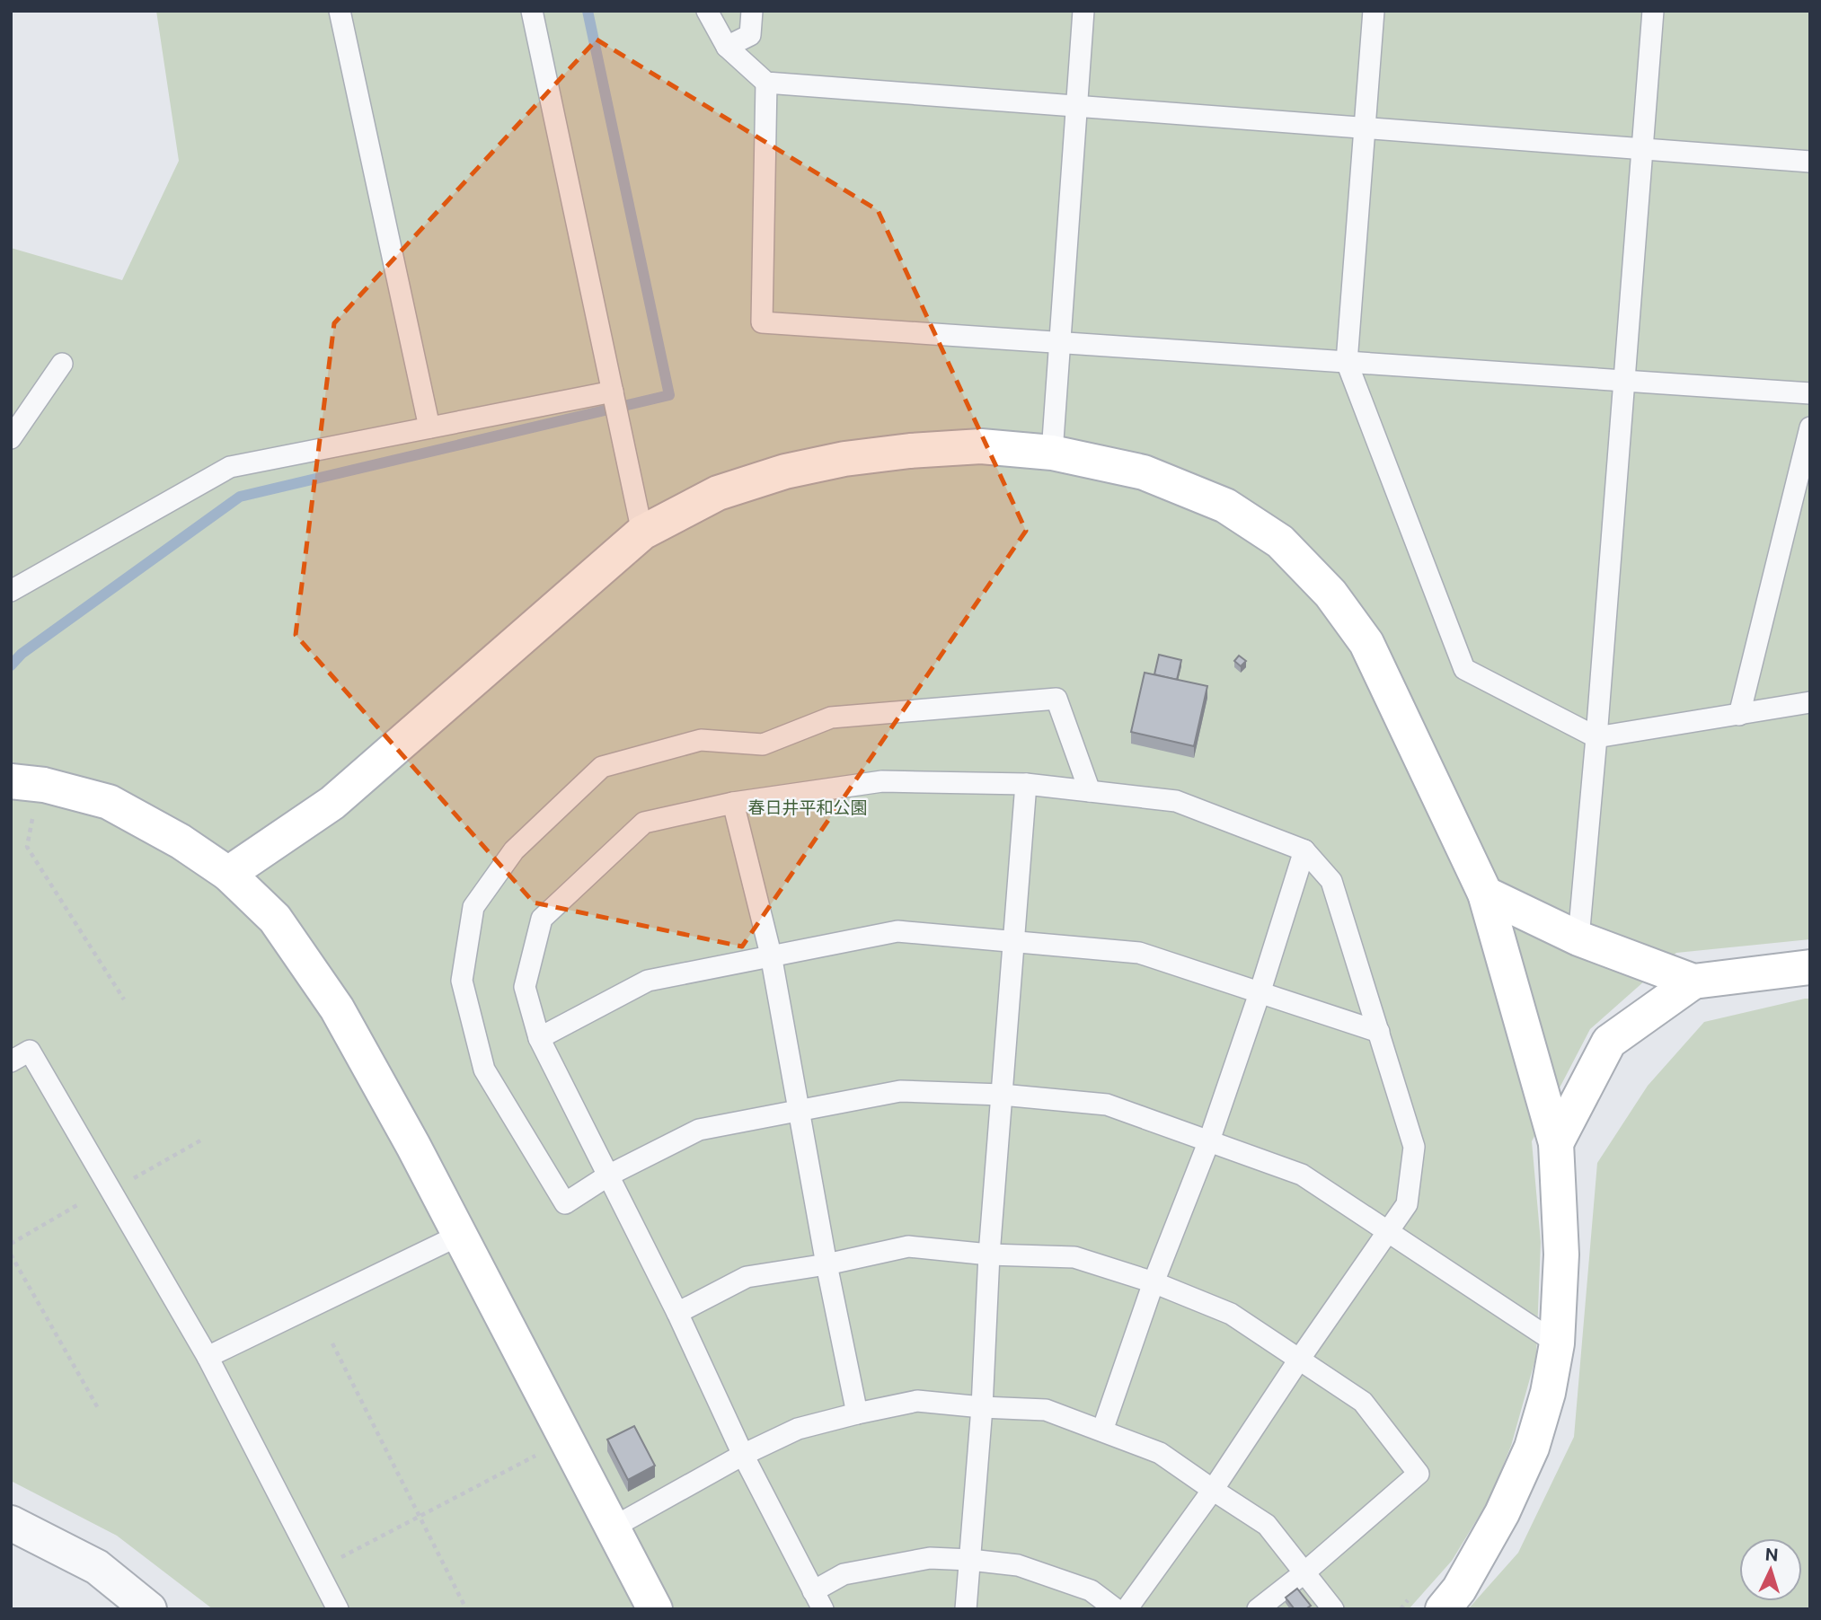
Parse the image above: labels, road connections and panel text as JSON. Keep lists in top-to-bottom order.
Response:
{
  "parks": ["春日井平和公園"],
  "north": "top"
}
